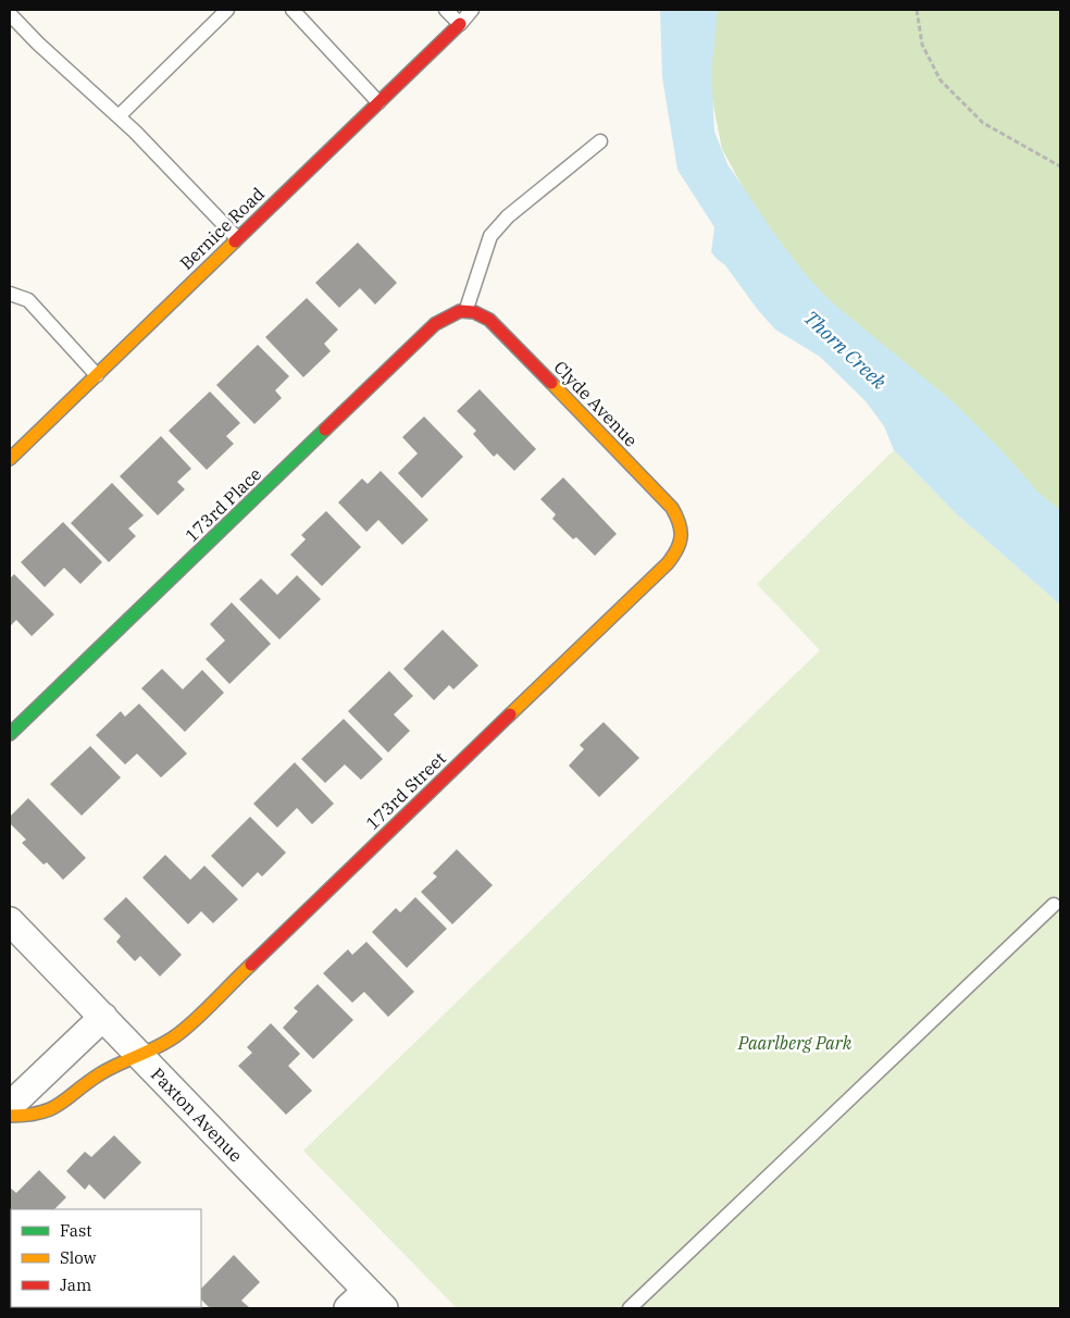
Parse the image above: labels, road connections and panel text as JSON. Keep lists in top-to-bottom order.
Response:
{
  "streets": {
    "street": [
      "Bernice Road",
      "Clyde Avenue",
      "173rd Place",
      "173rd Street",
      "Paxton Avenue"
    ]
  },
  "crossings": [
    ["Clyde Avenue", "173rd Place"],
    ["Clyde Avenue", "173rd Street"],
    ["173rd Street", "Paxton Avenue"]
  ],
  "water": ["Thorn Creek"],
  "parks": ["Paarlberg Park"],
  "legend": ["Fast", "Slow", "Jam"]
}
